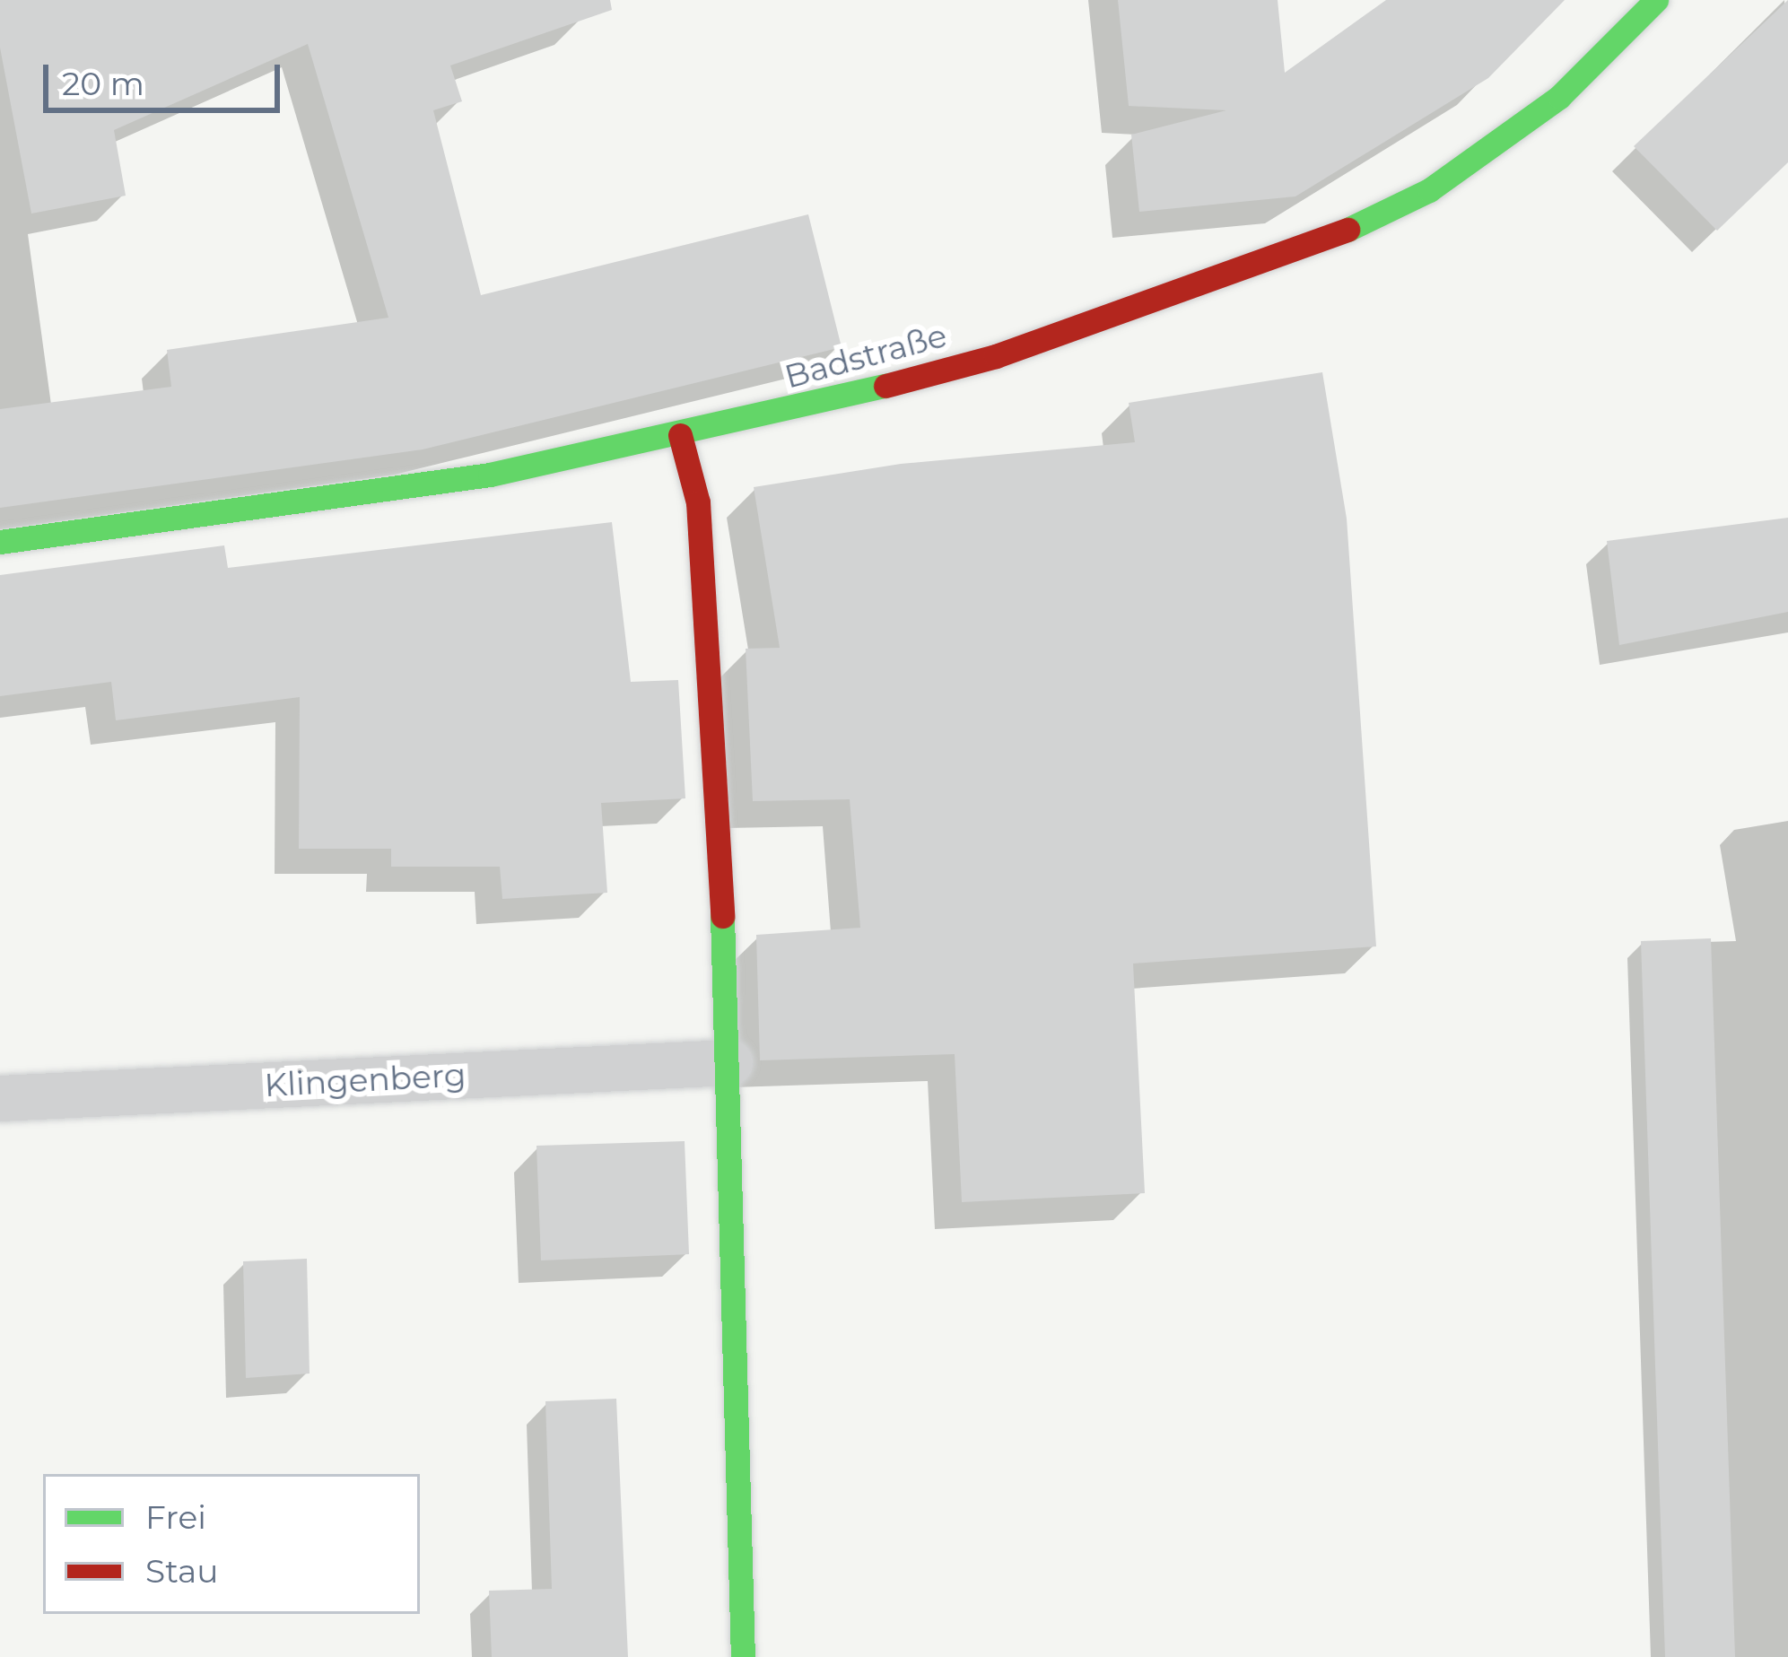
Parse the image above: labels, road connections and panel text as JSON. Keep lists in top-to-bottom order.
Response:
{
  "streets": {
    "street": ["Badstraße"],
    "lane": ["Klingenberg"]
  },
  "legend": ["Frei", "Stau"],
  "scale_bar": "20 m"
}
